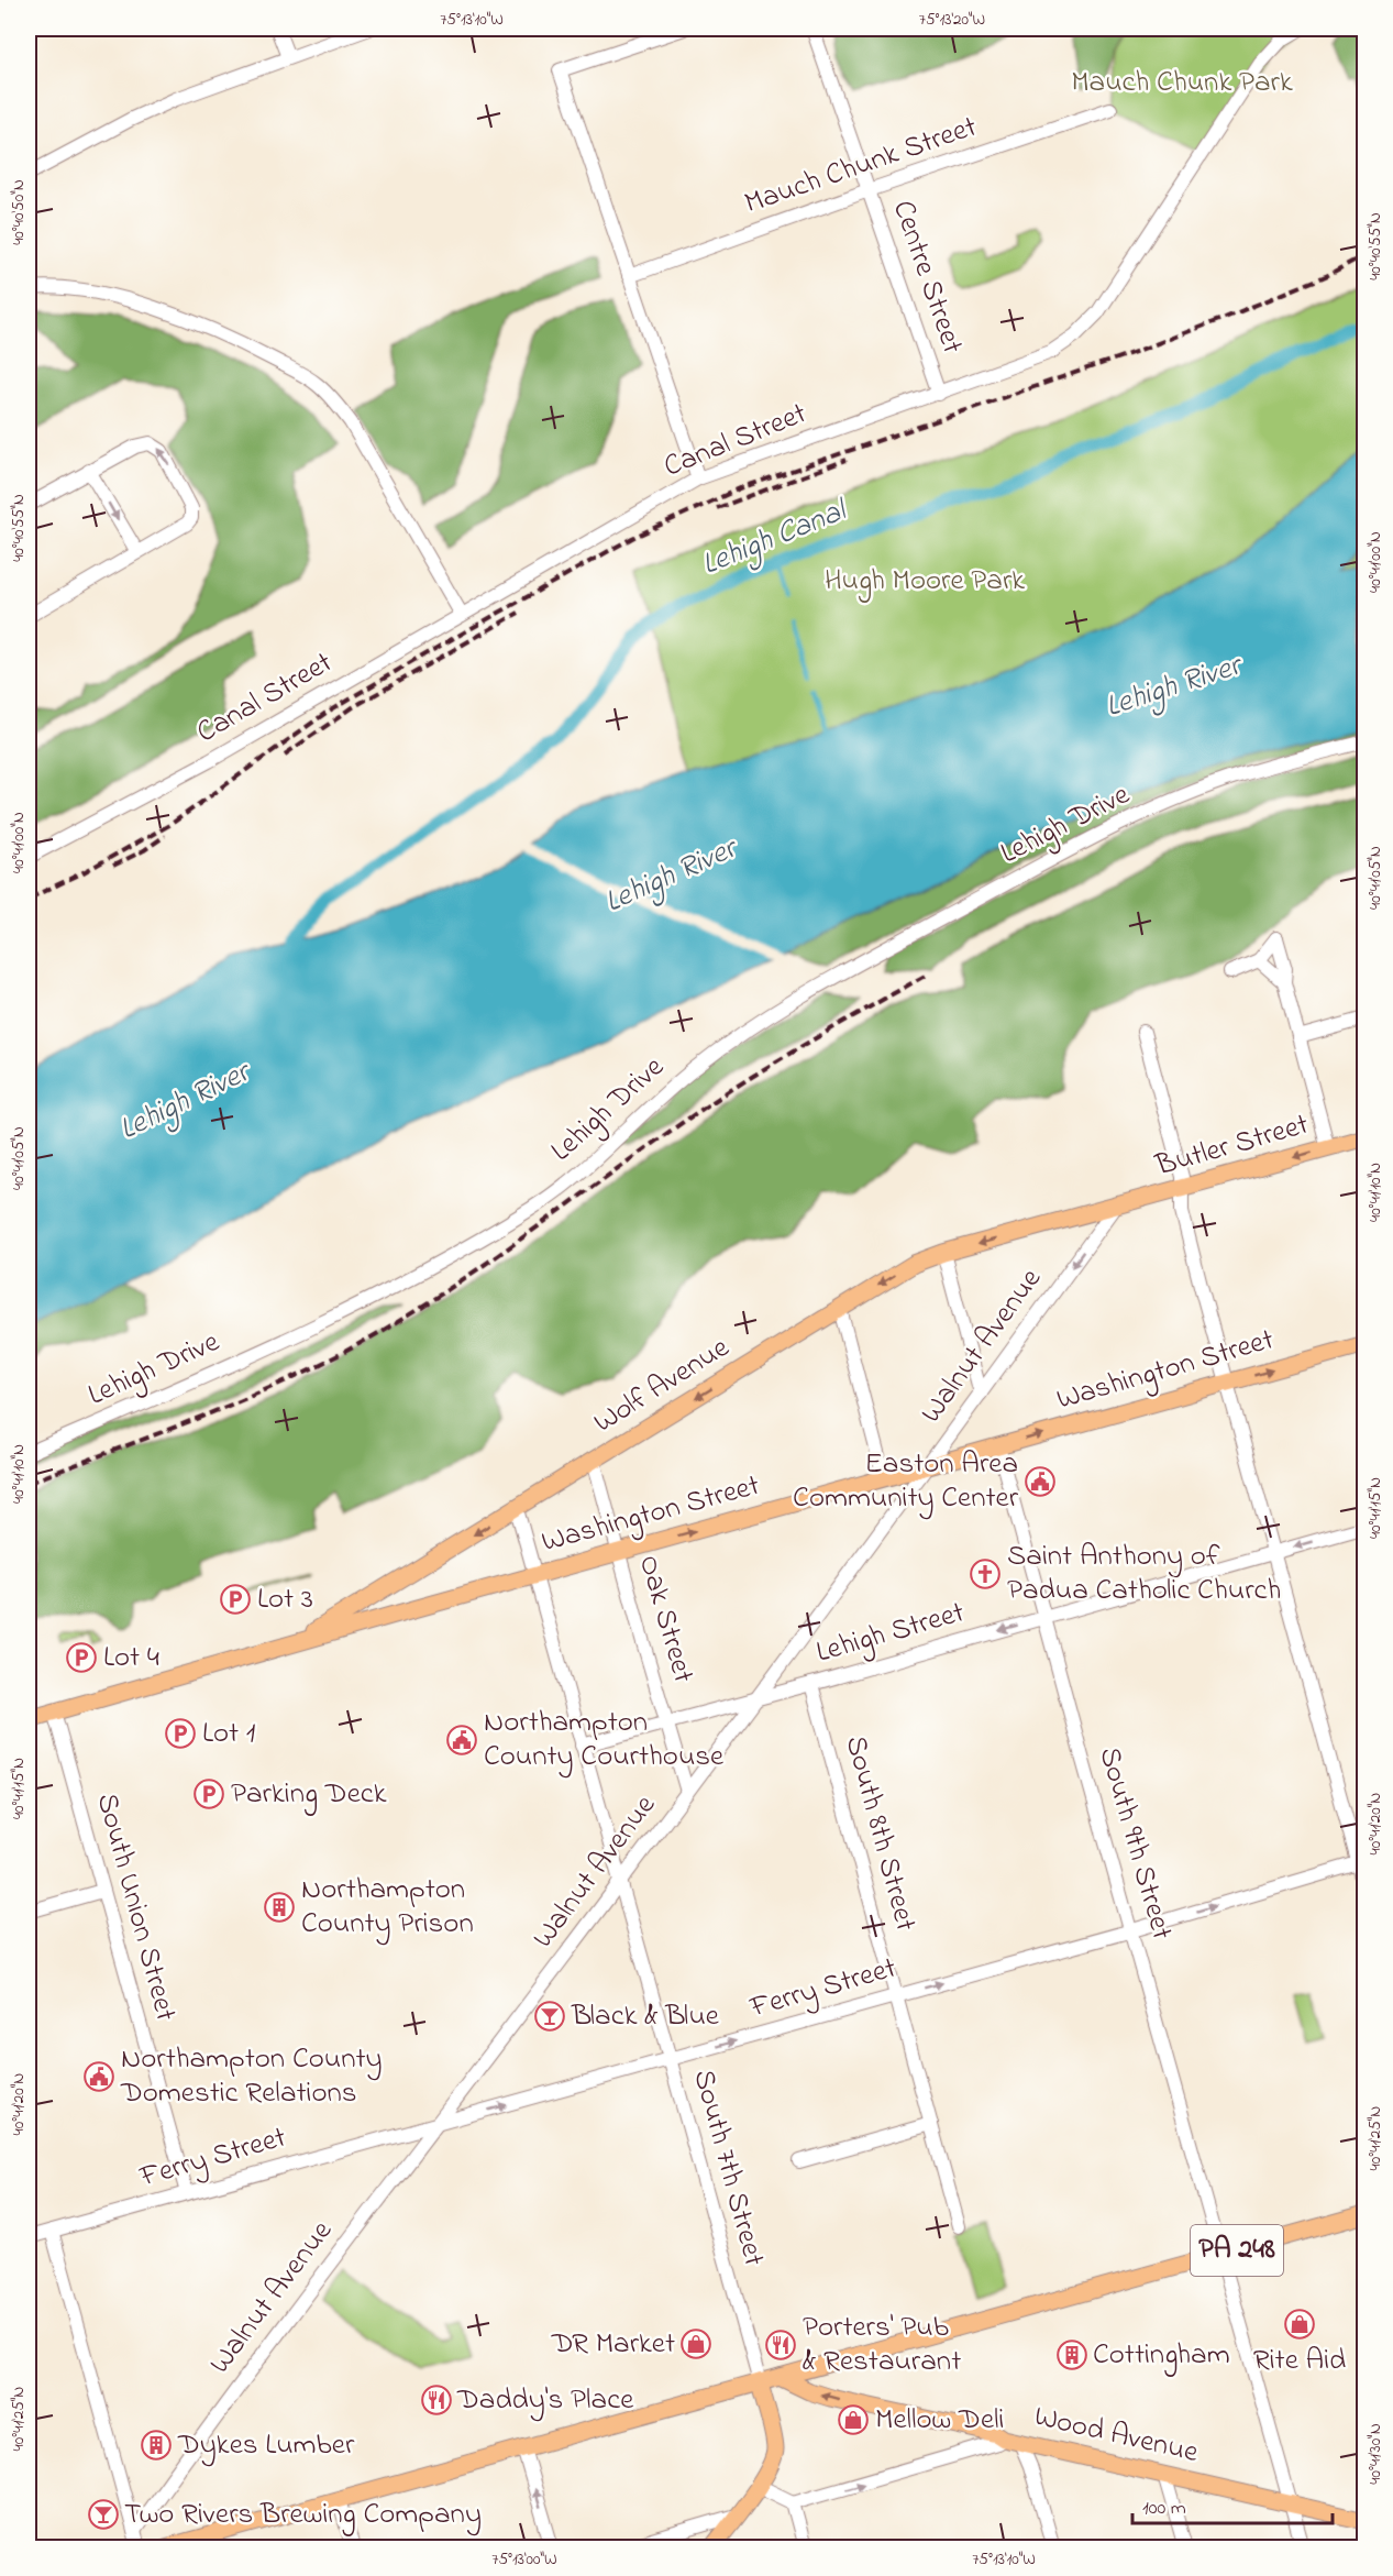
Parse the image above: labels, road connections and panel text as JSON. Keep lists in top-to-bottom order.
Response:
{
  "streets": {
    "main road": [
      "Butler Street",
      "Washington Street",
      "Wolf Avenue",
      "PA 248",
      "Wood Avenue"
    ],
    "street": [
      "Mauch Chunk Street",
      "Centre Street",
      "Canal Street",
      "Lehigh Drive",
      "Walnut Avenue",
      "Oak Street",
      "Lehigh Street",
      "South 8th Street",
      "South 9th Street",
      "South Union Street",
      "Ferry Street",
      "South 7th Street"
    ]
  },
  "crossings": [
    ["Mauch Chunk Street", "Centre Street"],
    ["Centre Street", "Canal Street"],
    ["Butler Street", "Walnut Avenue"],
    ["Butler Street", "Wolf Avenue"],
    ["Walnut Avenue", "Washington Street"],
    ["Walnut Avenue", "Wolf Avenue"],
    ["Walnut Avenue", "Oak Street"],
    ["Walnut Avenue", "Lehigh Street"],
    ["Walnut Avenue", "Ferry Street"],
    ["Walnut Avenue", "South 7th Street"],
    ["Washington Street", "Wolf Avenue"],
    ["Washington Street", "Oak Street"],
    ["Washington Street", "South 9th Street"],
    ["Washington Street", "South Union Street"],
    ["Washington Street", "South 7th Street"],
    ["Wolf Avenue", "Oak Street"],
    ["Wolf Avenue", "South 7th Street"],
    ["Oak Street", "Lehigh Street"],
    ["Lehigh Street", "South 8th Street"],
    ["Lehigh Street", "South 9th Street"],
    ["Lehigh Street", "South 7th Street"],
    ["South 8th Street", "Ferry Street"],
    ["South 9th Street", "Ferry Street"],
    ["South 9th Street", "PA 248"],
    ["South 9th Street", "Wood Avenue"],
    ["South Union Street", "Ferry Street"],
    ["Ferry Street", "South 7th Street"],
    ["South 7th Street", "PA 248"],
    ["PA 248", "Wood Avenue"]
  ],
  "one_way": [
    "Butler Street",
    "Washington Street",
    "Wolf Avenue",
    "Lehigh Street",
    "Ferry Street",
    "Wood Avenue"
  ],
  "water": ["Lehigh Canal", "Lehigh River"],
  "parks": ["Mauch Chunk Park", "Hugh Moore Park"],
  "places": {
    "public building": ["Easton Area Community Center", "Northampton County Courthouse", "Northampton County Domestic Relations"],
    "church": ["Saint Anthony of Padua Catholic Church"],
    "parking": [
      "Lot 3",
      "Lot 4",
      "Lot 1",
      "Parking Deck"
    ],
    "building": ["Northampton County Prison", "Cottingham", "Dykes Lumber"],
    "bar": ["Black & Blue", "Two Rivers Brewing Company"],
    "shop": ["Rite Aid", "DR Market", "Mellow Deli"],
    "restaurant": ["Porters' Pub & Restaurant", "Daddy's Place"]
  },
  "scale_bar": "100 m",
  "coordinates": [
    "75°13'10\"W",
    "75°13'20\"W",
    "40°40'50\"N",
    "40°40'55\"N",
    "40°41'00\"N",
    "40°41'05\"N",
    "40°41'10\"N",
    "40°41'15\"N",
    "40°41'20\"N",
    "40°41'25\"N",
    "40°41'30\"N",
    "75°13'00\"W"
  ]
}
